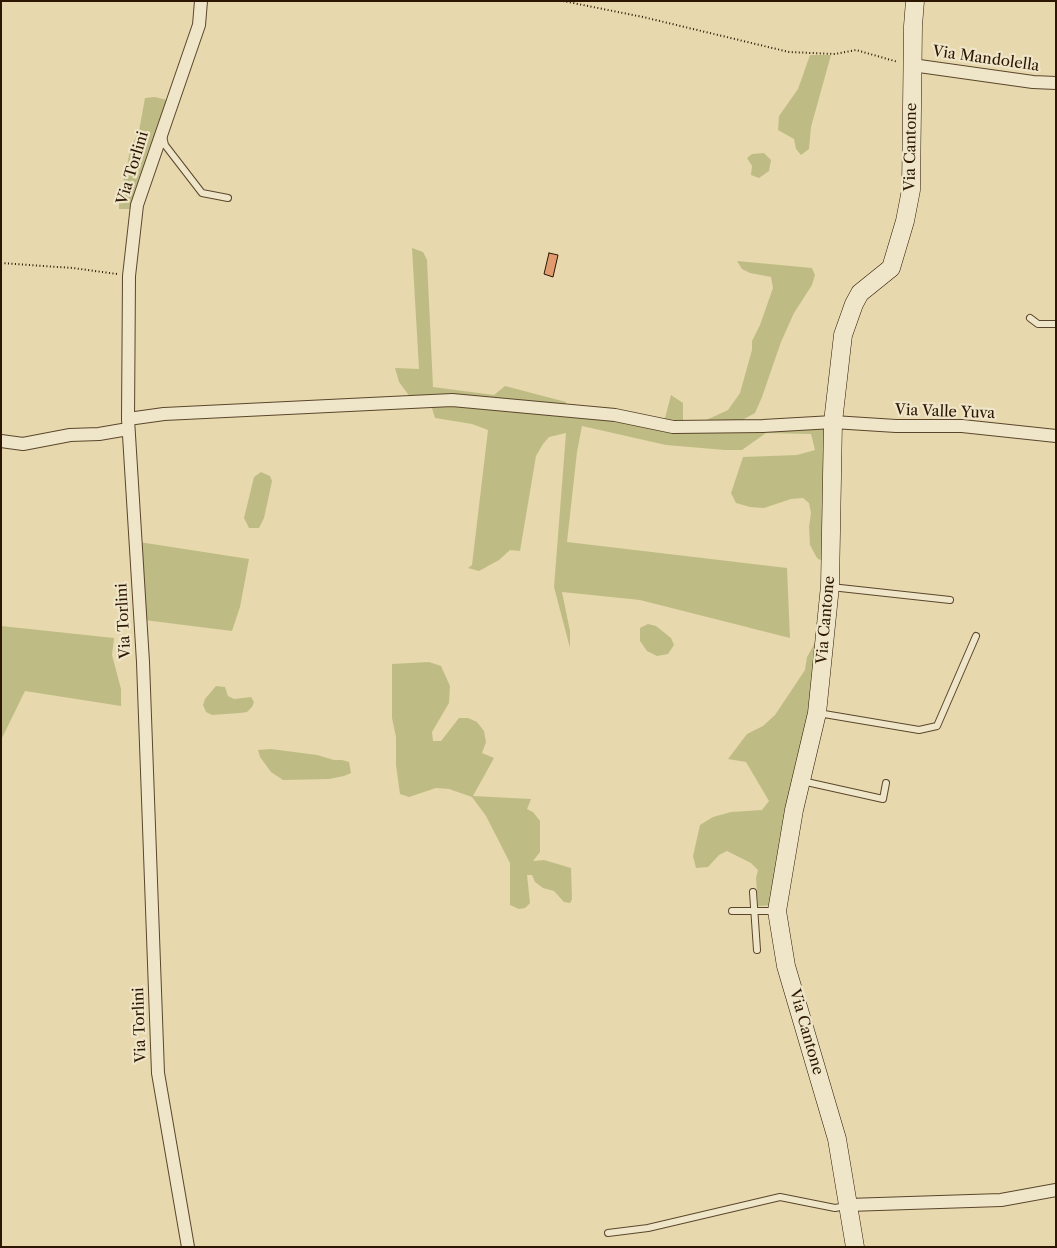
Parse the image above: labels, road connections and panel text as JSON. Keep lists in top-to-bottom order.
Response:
{
  "streets": {
    "main road": ["Via Cantone"],
    "street": ["Via Mandolella", "Via Torlini", "Via Valle Yuva"]
  },
  "crossings": [
    ["Via Mandolella", "Via Cantone"],
    ["Via Cantone", "Via Valle Yuva"],
    ["Via Torlini", "Via Valle Yuva"]
  ]
}
